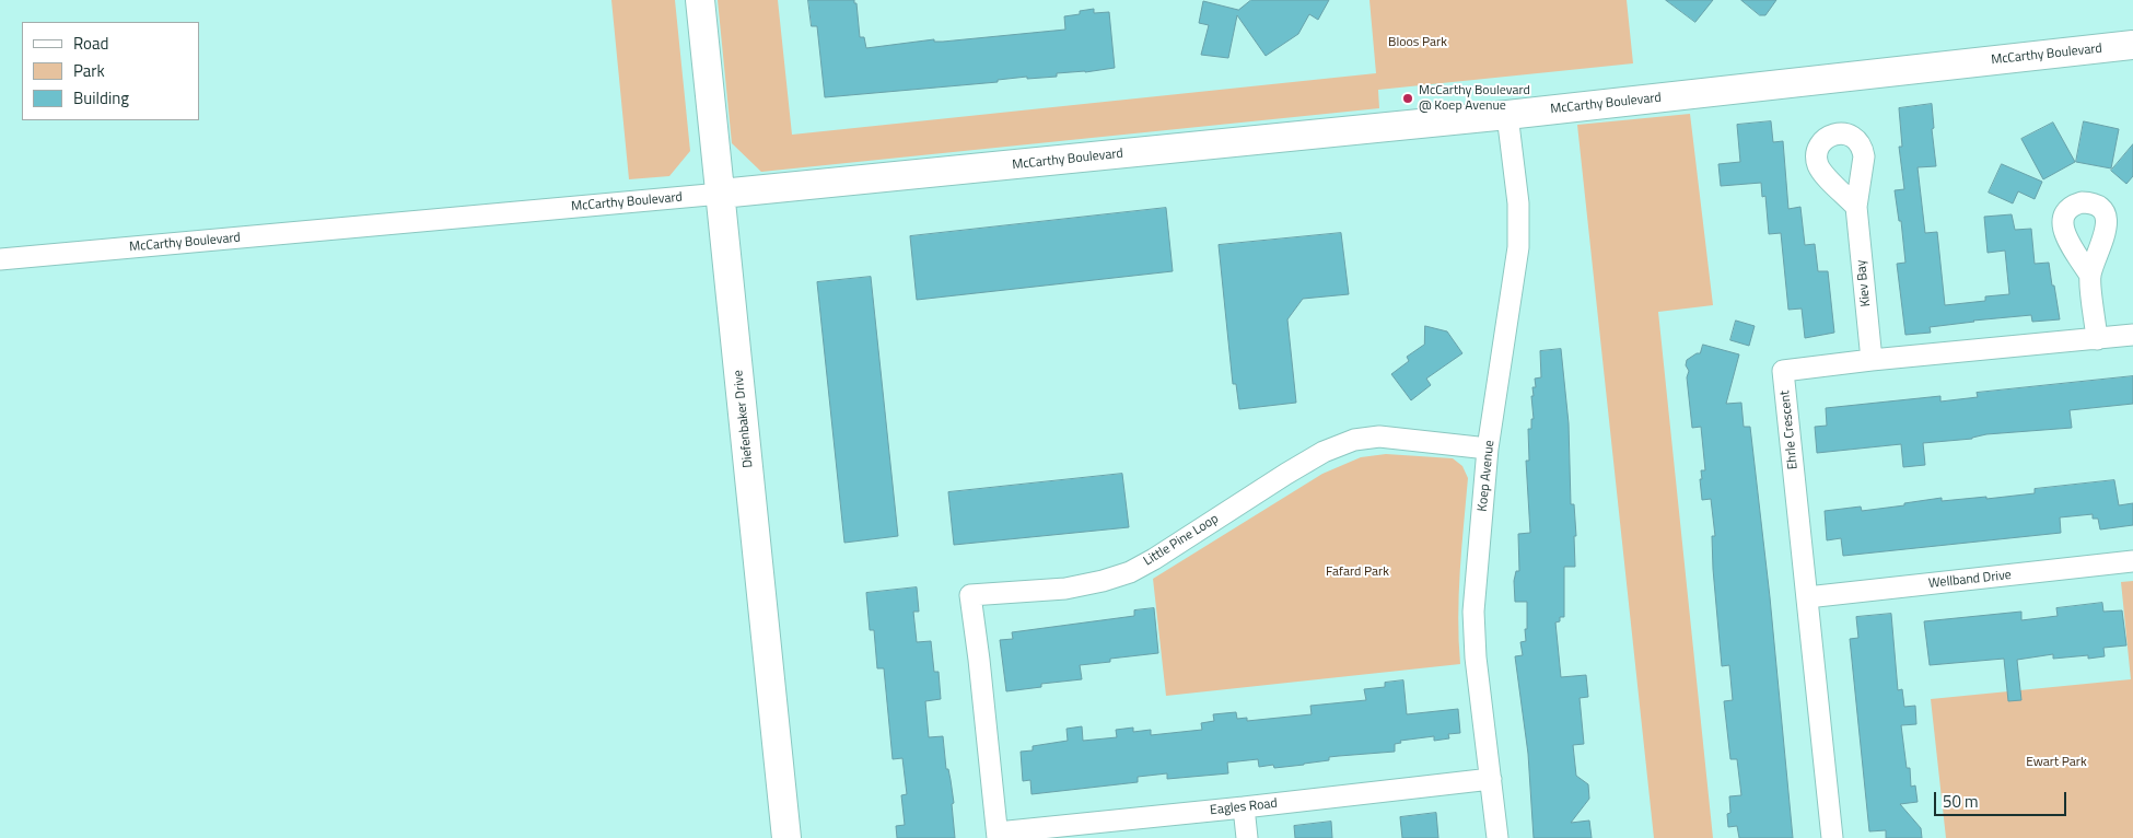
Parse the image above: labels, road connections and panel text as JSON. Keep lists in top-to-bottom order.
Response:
{
  "streets": {
    "main road": ["McCarthy Boulevard", "Diefenbaker Drive"],
    "street": [
      "Kiev Bay",
      "Ehrle Crescent",
      "Koep Avenue",
      "Little Pine Loop",
      "Wellband Drive",
      "Eagles Road"
    ]
  },
  "crossings": [
    ["McCarthy Boulevard", "Diefenbaker Drive"],
    ["McCarthy Boulevard", "Koep Avenue"],
    ["Kiev Bay", "Ehrle Crescent"],
    ["Ehrle Crescent", "Wellband Drive"],
    ["Koep Avenue", "Little Pine Loop"],
    ["Koep Avenue", "Eagles Road"],
    ["Little Pine Loop", "Eagles Road"]
  ],
  "parks": ["Bloos Park", "Fafard Park", "Ewart Park"],
  "places": ["McCarthy Boulevard @ Koep Avenue"],
  "legend": ["Road", "Park", "Building"],
  "scale_bar": "50 m"
}
